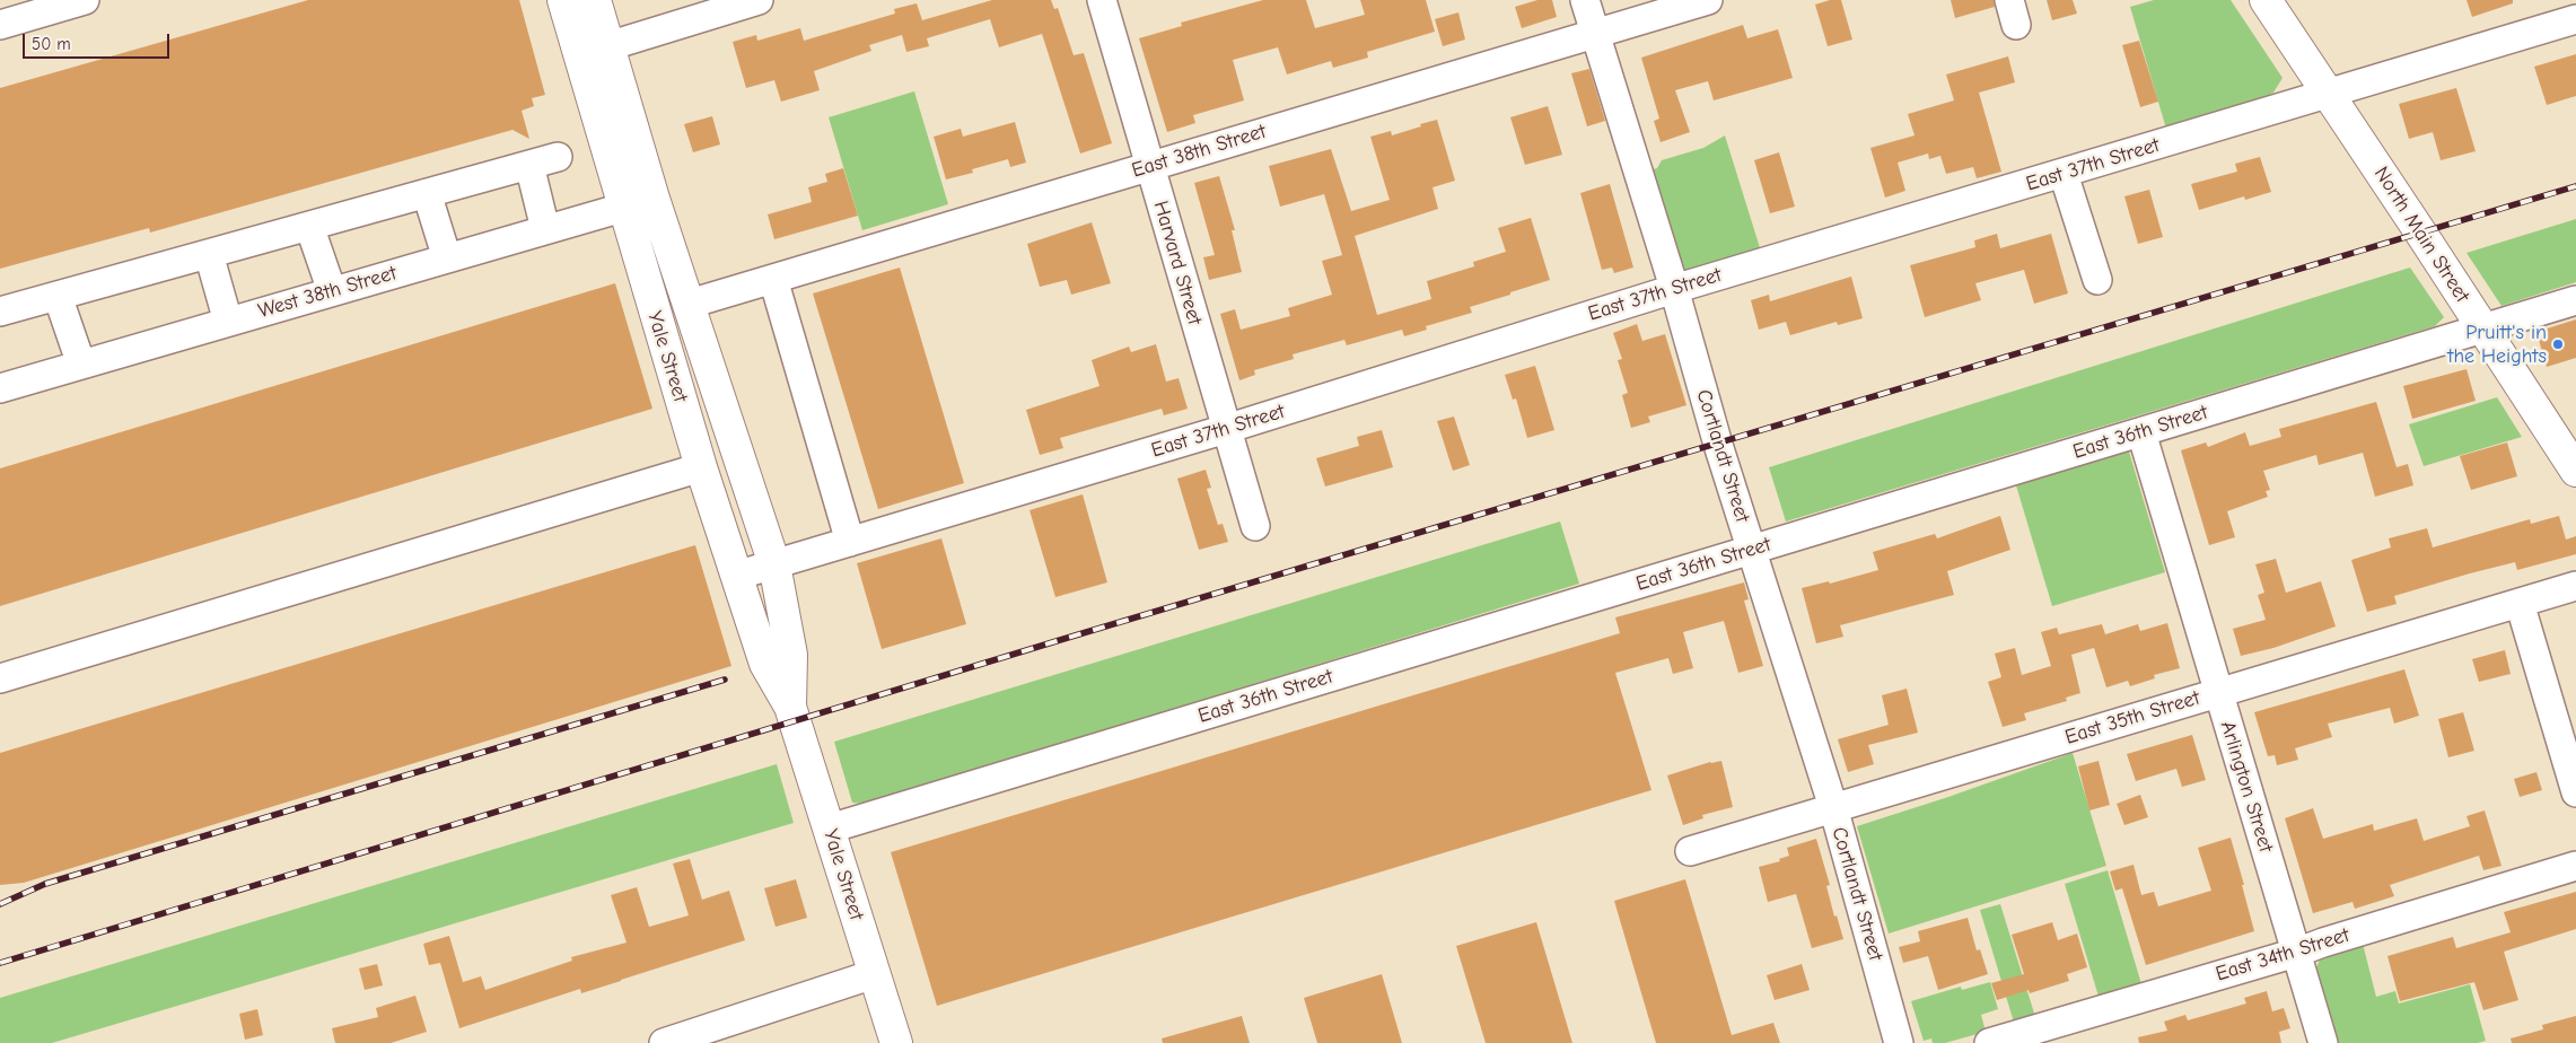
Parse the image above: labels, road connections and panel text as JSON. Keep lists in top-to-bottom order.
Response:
{
  "streets": {
    "main road": ["North Main Street", "Yale Street"],
    "street": [
      "East 38th Street",
      "East 37th Street",
      "Harvard Street",
      "West 38th Street",
      "East 36th Street",
      "Cortlandt Street",
      "East 35th Street",
      "Arlington Street",
      "East 34th Street"
    ]
  },
  "crossings": [
    ["East 38th Street", "Harvard Street"],
    ["East 38th Street", "Yale Street"],
    ["East 38th Street", "Cortlandt Street"],
    ["East 37th Street", "North Main Street"],
    ["East 37th Street", "Harvard Street"],
    ["East 37th Street", "Yale Street"],
    ["East 37th Street", "Cortlandt Street"],
    ["North Main Street", "East 36th Street"],
    ["West 38th Street", "Yale Street"],
    ["Yale Street", "East 36th Street"],
    ["East 36th Street", "Cortlandt Street"],
    ["East 36th Street", "Arlington Street"],
    ["Cortlandt Street", "East 35th Street"],
    ["East 35th Street", "Arlington Street"],
    ["Arlington Street", "East 34th Street"]
  ],
  "places": ["Pruitt's in the Heights"],
  "scale_bar": "50 m"
}
